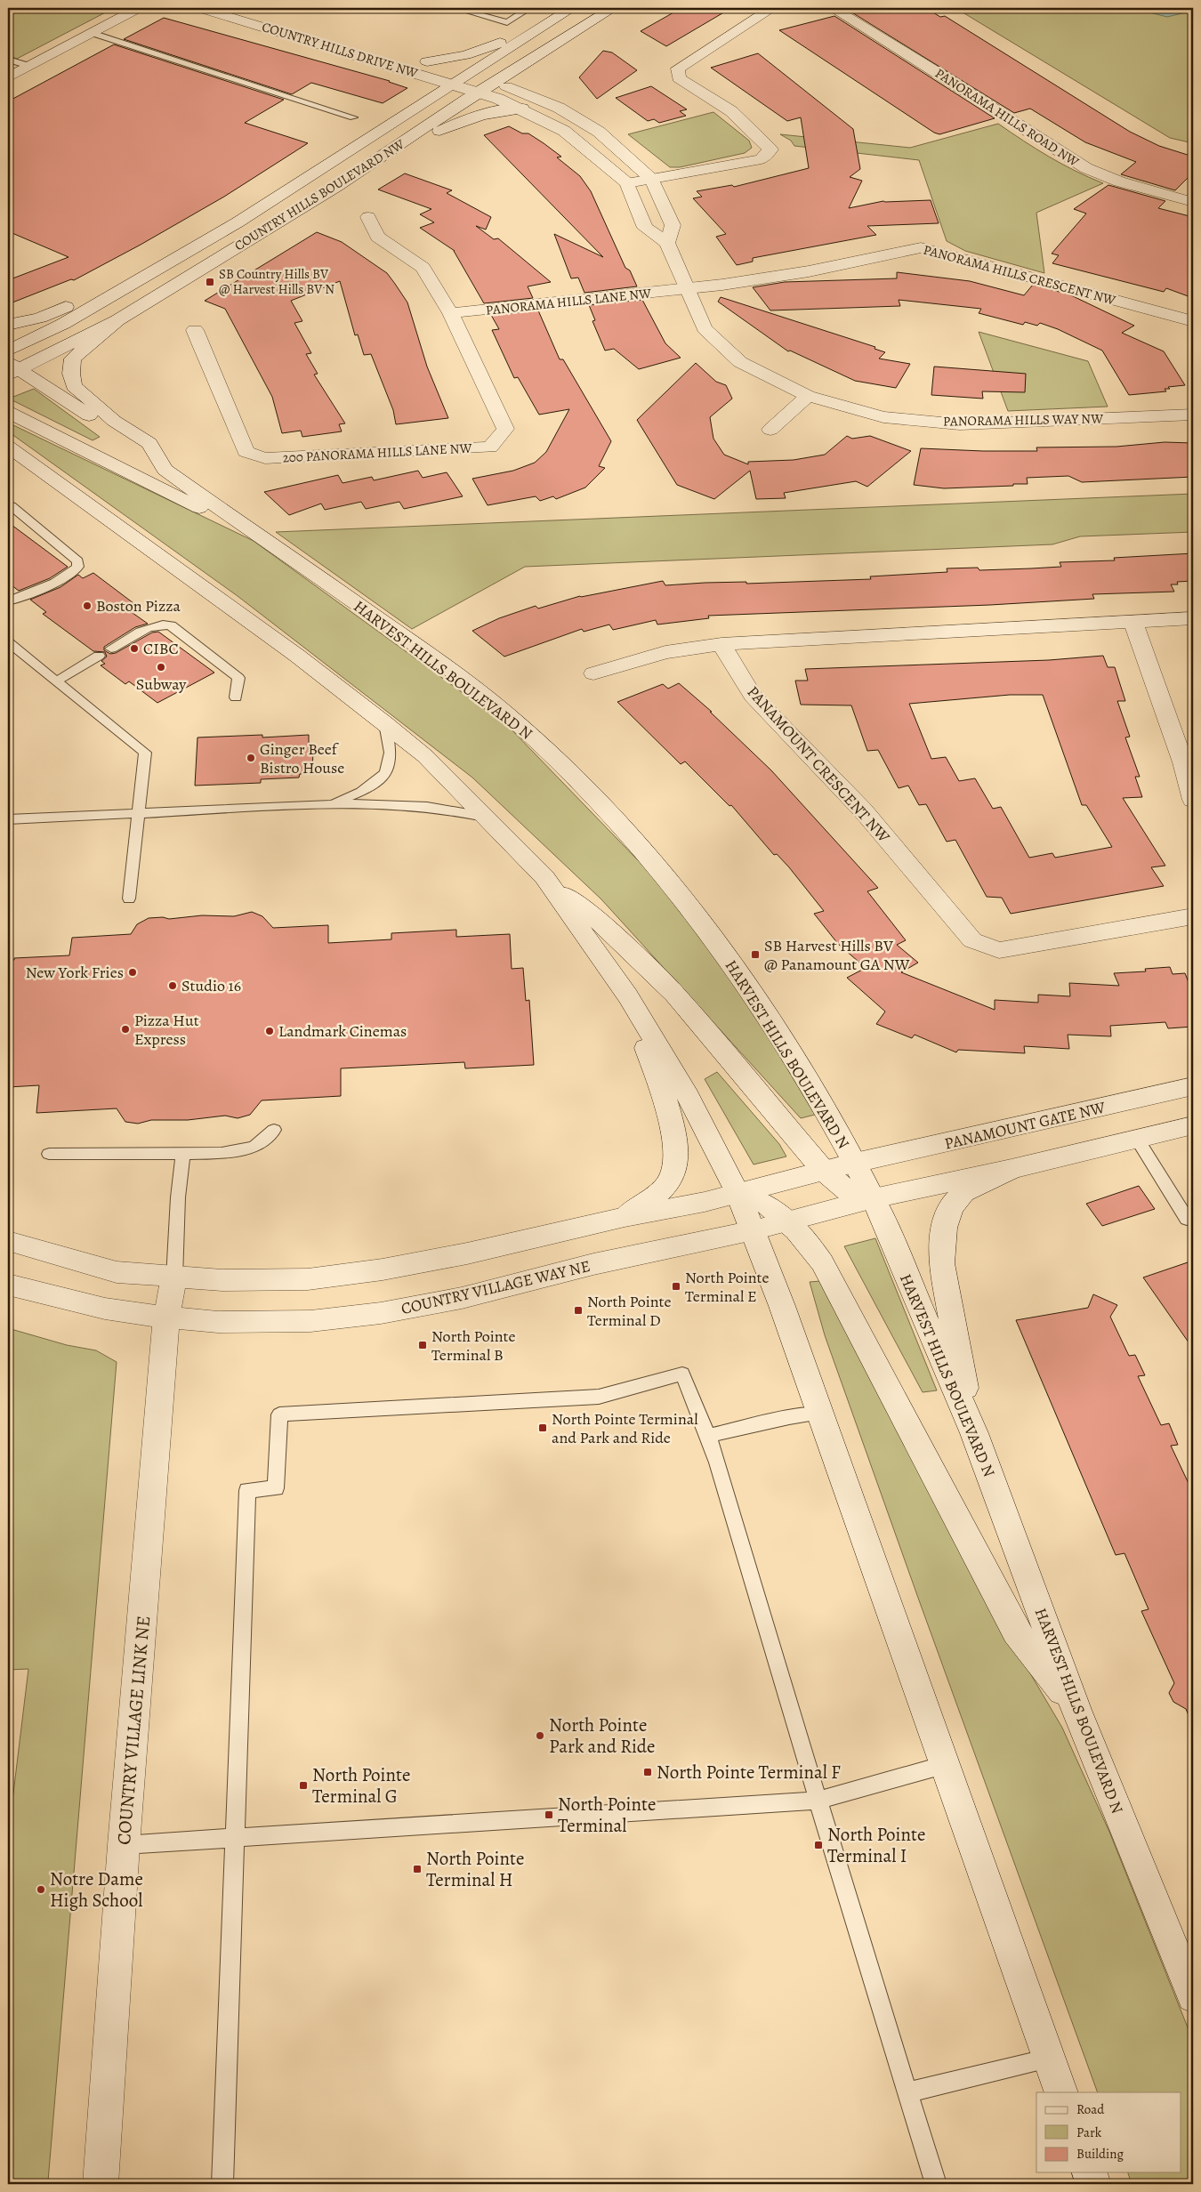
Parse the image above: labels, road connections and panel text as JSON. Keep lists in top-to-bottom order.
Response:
{
  "streets": {
    "street": [
      "COUNTRY HILLS DRIVE NW",
      "PANORAMA HILLS ROAD NW",
      "COUNTRY HILLS BOULEVARD NW",
      "PANORAMA HILLS CRESCENT NW",
      "PANORAMA HILLS LANE NW",
      "PANORAMA HILLS WAY NW",
      "200 PANORAMA HILLS LANE NW",
      "HARVEST HILLS BOULEVARD N",
      "PANAMOUNT CRESCENT NW",
      "PANAMOUNT GATE NW",
      "COUNTRY VILLAGE WAY NE",
      "COUNTRY VILLAGE LINK NE"
    ]
  },
  "crossings": [
    ["COUNTRY HILLS DRIVE NW", "COUNTRY HILLS BOULEVARD NW"],
    ["COUNTRY HILLS BOULEVARD NW", "HARVEST HILLS BOULEVARD N"],
    ["PANORAMA HILLS CRESCENT NW", "PANORAMA HILLS LANE NW"],
    ["PANORAMA HILLS CRESCENT NW", "PANORAMA HILLS WAY NW"],
    ["PANORAMA HILLS LANE NW", "PANORAMA HILLS WAY NW"],
    ["PANORAMA HILLS LANE NW", "200 PANORAMA HILLS LANE NW"],
    ["HARVEST HILLS BOULEVARD N", "PANAMOUNT GATE NW"],
    ["HARVEST HILLS BOULEVARD N", "COUNTRY VILLAGE WAY NE"],
    ["COUNTRY VILLAGE WAY NE", "COUNTRY VILLAGE LINK NE"]
  ],
  "places": {
    "transit": [
      "SB Country Hills BV @ Harvest Hills BV N",
      "SB Harvest Hills BV @ Panamount GA NW",
      "North Pointe Terminal E",
      "North Pointe Terminal D",
      "North Pointe Terminal B",
      "North Pointe Terminal and Park and Ride",
      "North Pointe Terminal F",
      "North Pointe Terminal G",
      "North Pointe Terminal",
      "North Pointe Terminal I",
      "North Pointe Terminal H"
    ],
    "other": [
      "Boston Pizza",
      "CIBC",
      "Subway",
      "Ginger Beef Bistro House",
      "New York Fries",
      "Studio 16",
      "Pizza Hut Express",
      "Landmark Cinemas",
      "North Pointe Park and Ride",
      "Notre Dame High School"
    ]
  },
  "legend": ["Road", "Park", "Building"]
}
